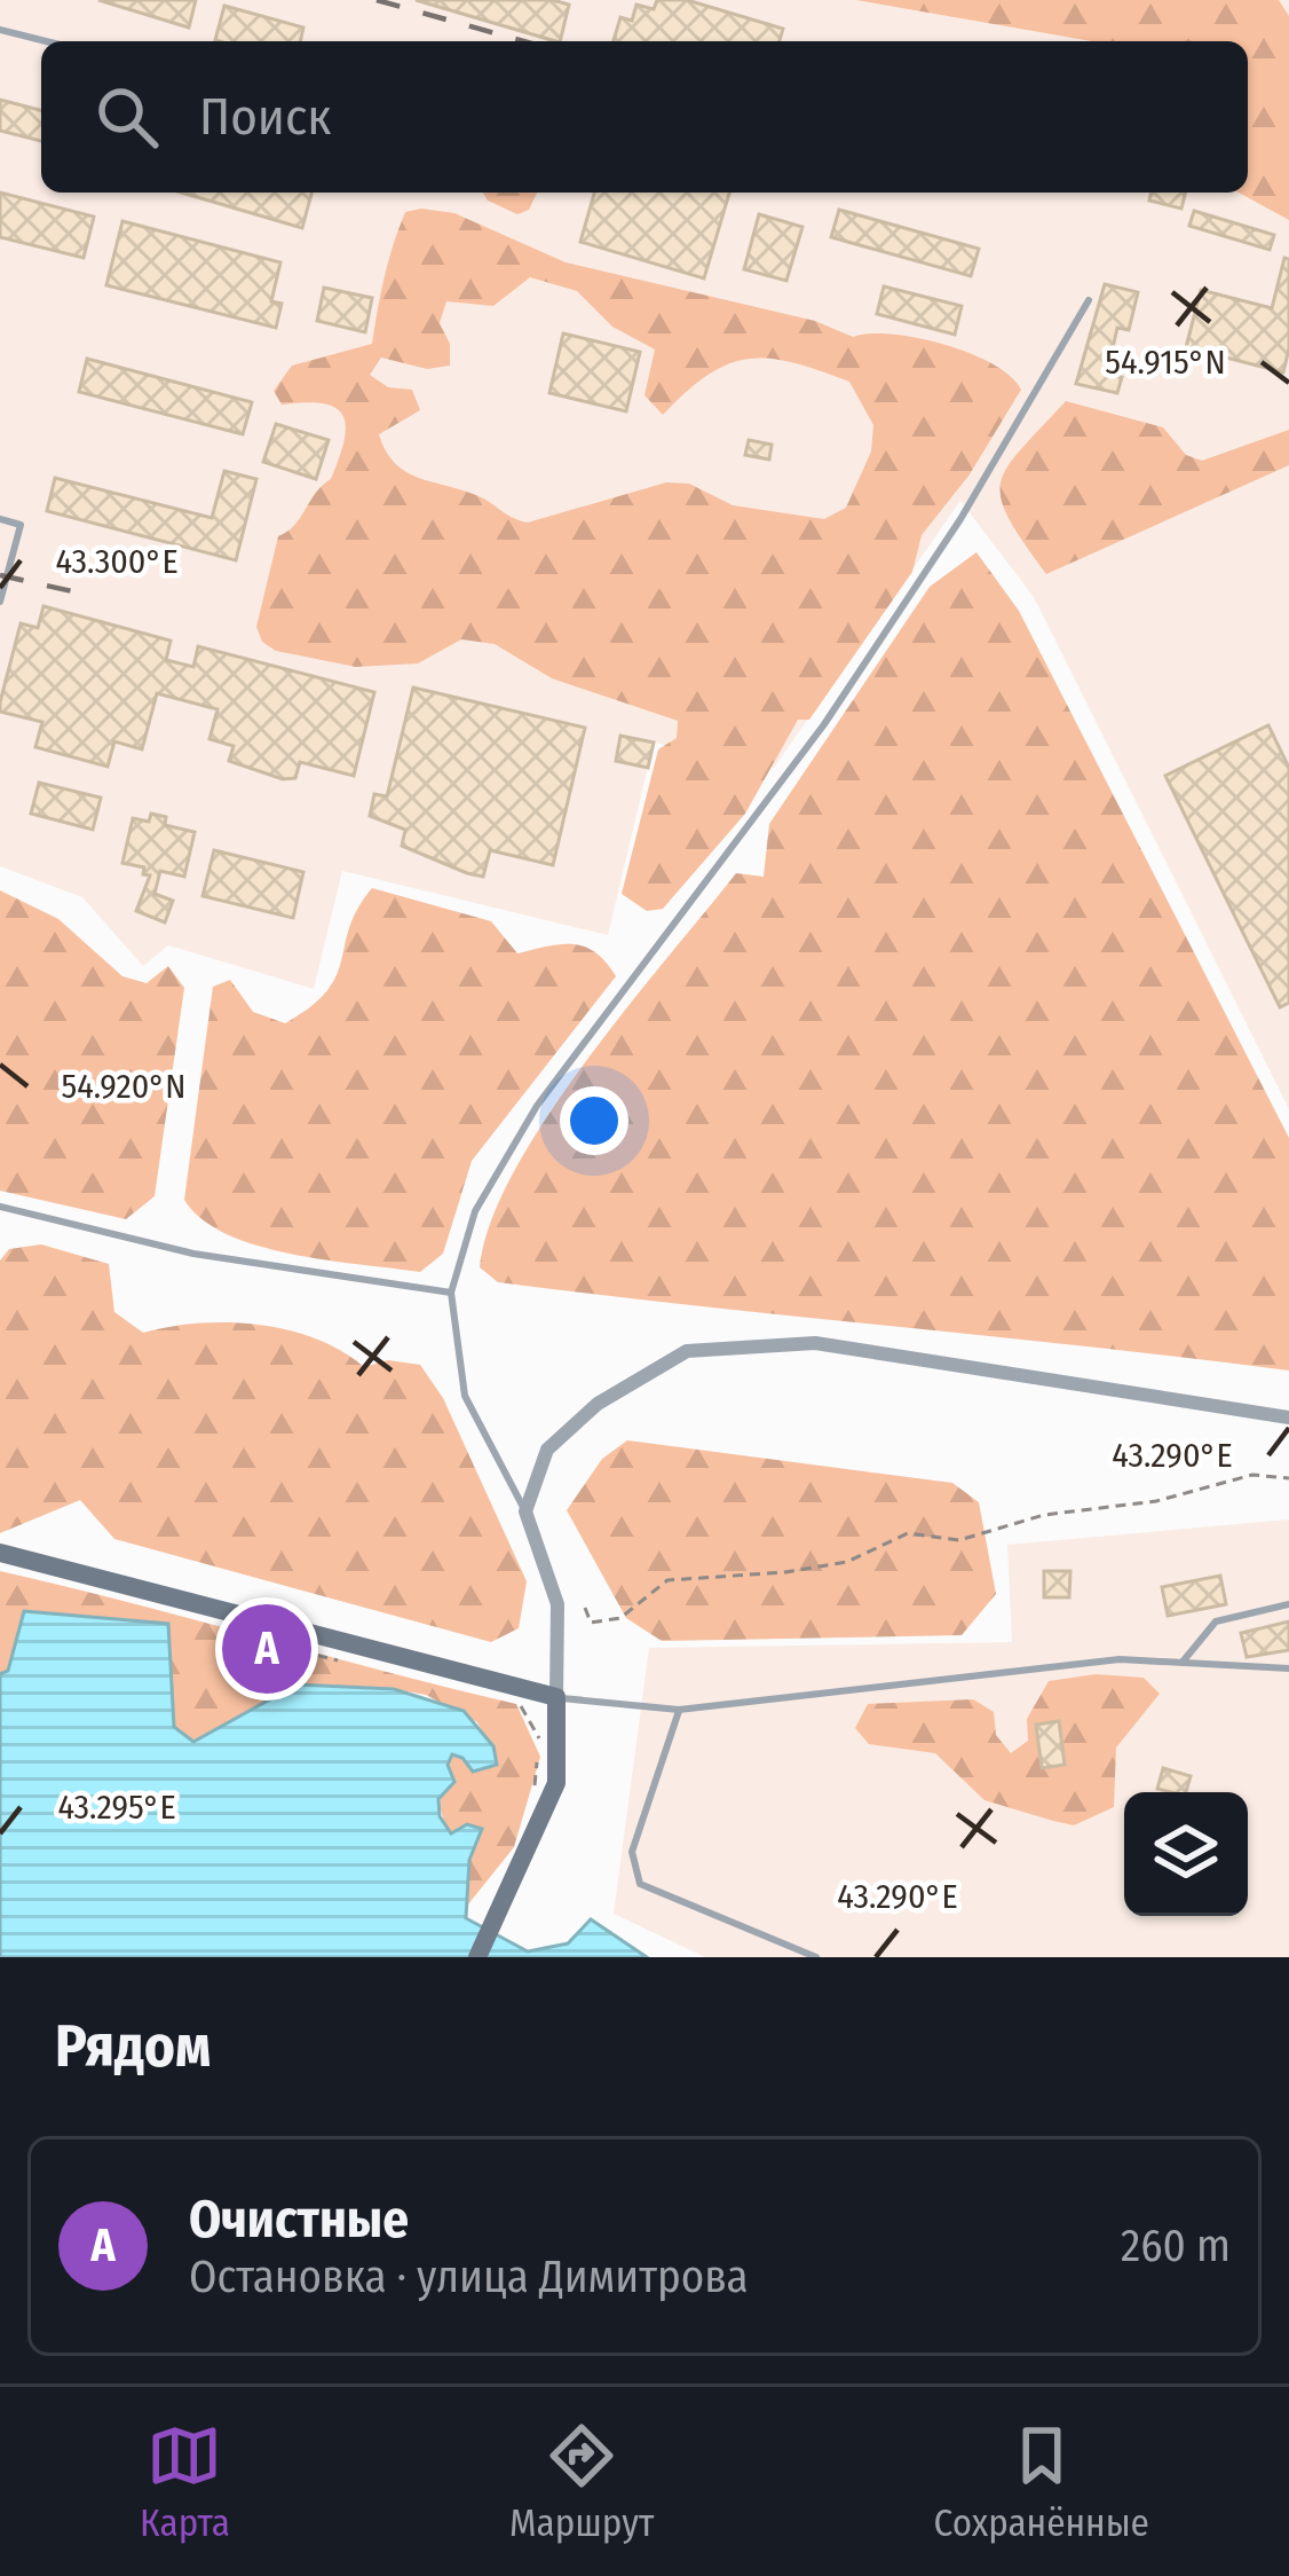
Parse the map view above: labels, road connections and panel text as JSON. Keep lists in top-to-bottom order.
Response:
{
  "page": {
    "search": "Поиск",
    "pins": "A",
    "heading": "Рядом",
    "list": [
      {
        "mark": "A",
        "name": "Очистные",
        "note": "Остановка · улица Димитрова",
        "value": "260 m"
      }
    ],
    "nav": ["Карта", "Маршрут", "Сохранённые"]
  },
  "coordinates": [
    "54.915°N",
    "43.300°E",
    "54.920°N",
    "43.290°E",
    "43.295°E"
  ]
}
